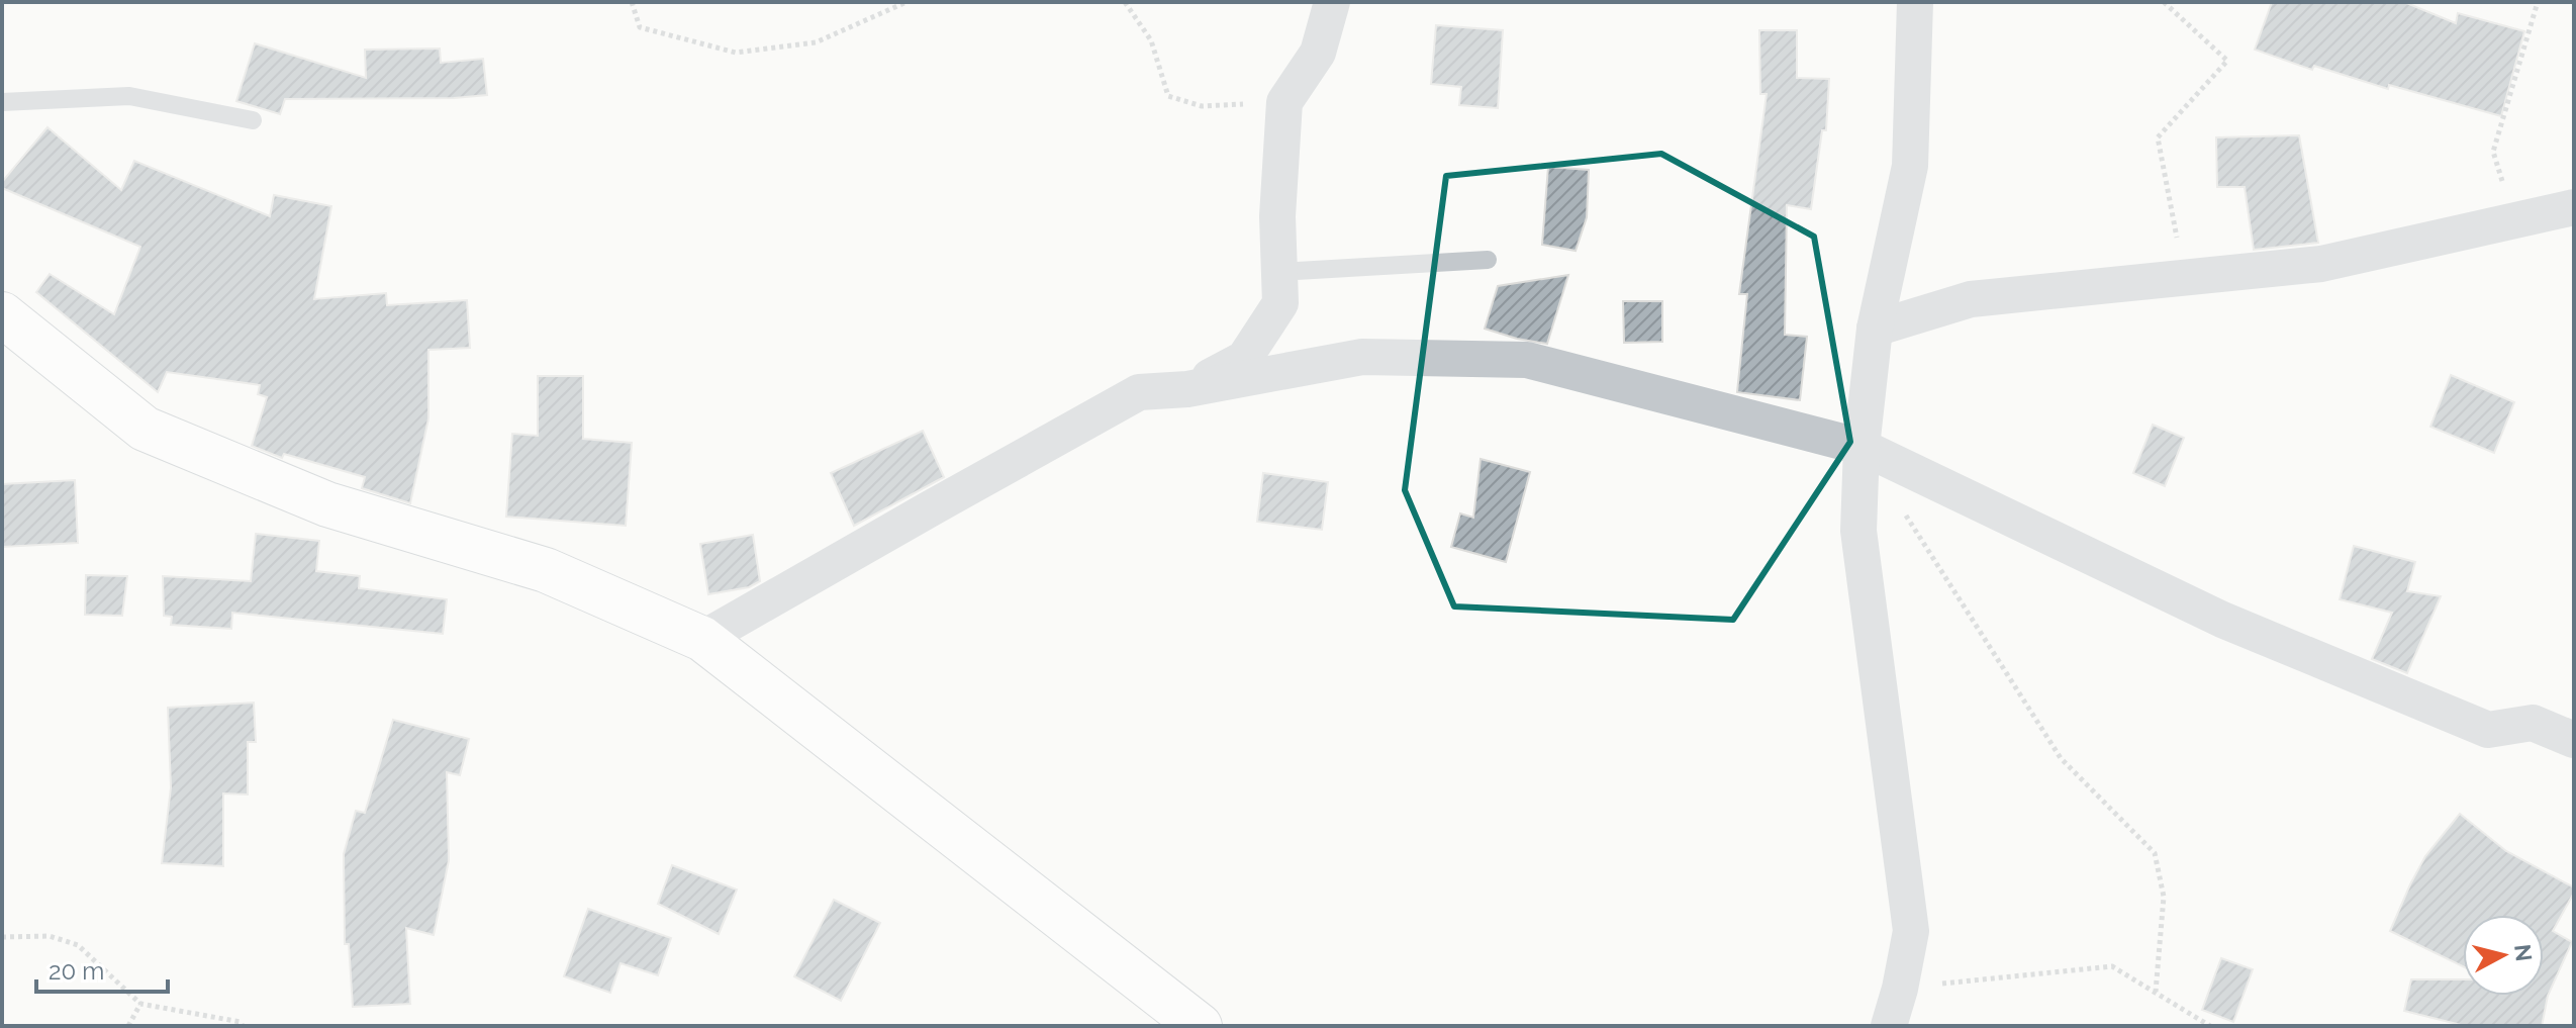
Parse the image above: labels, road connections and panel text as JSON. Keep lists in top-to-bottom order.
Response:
{
  "scale_bar": "20 m",
  "north": "right"
}
